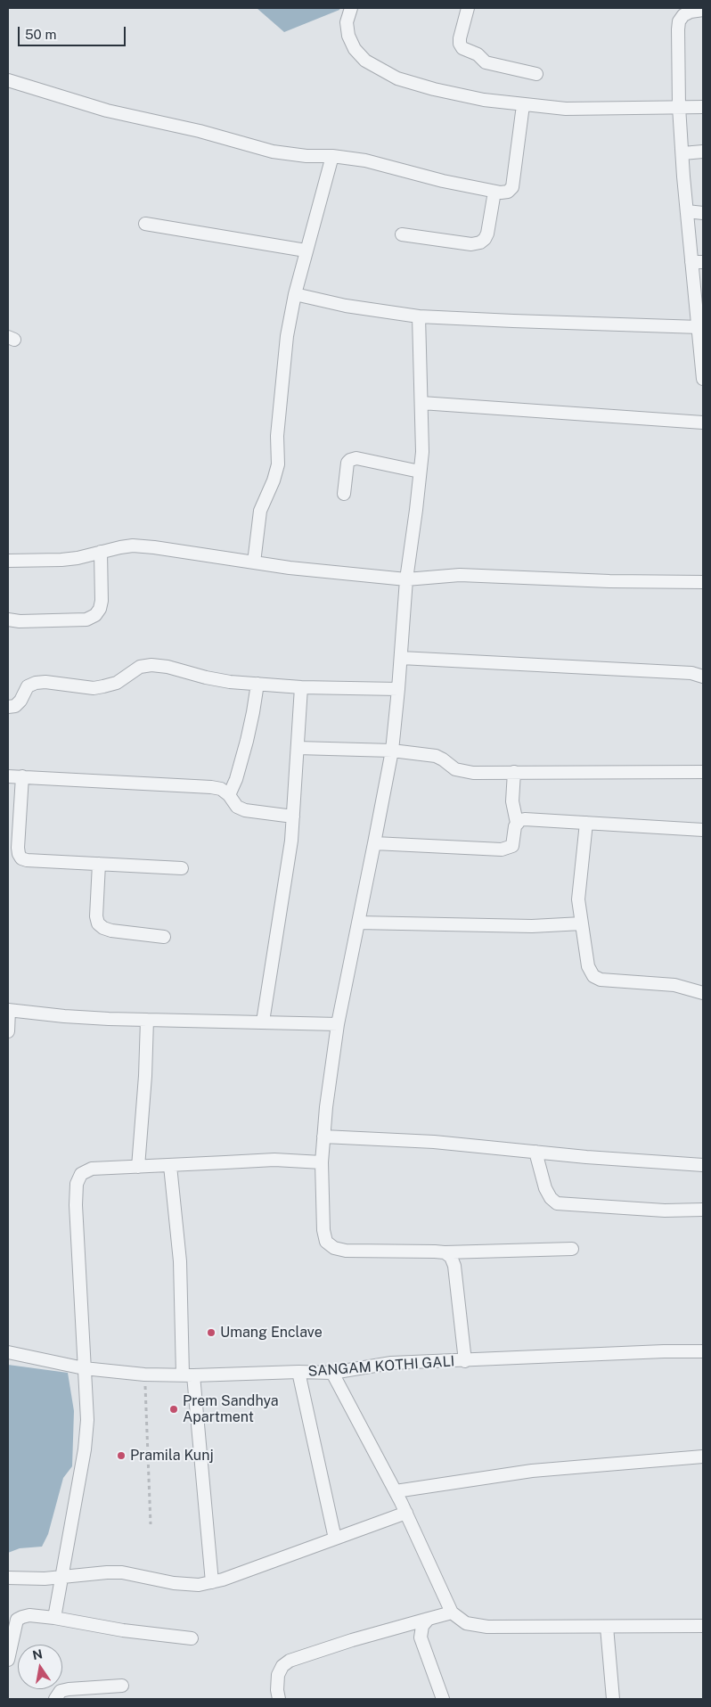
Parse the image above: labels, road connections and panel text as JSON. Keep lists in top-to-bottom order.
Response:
{
  "streets": {
    "street": ["SANGAM KOTHI GALI"]
  },
  "places": ["Umang Enclave", "Prem Sandhya Apartment", "Pramila Kunj"],
  "scale_bar": "50 m",
  "north": "top"
}
